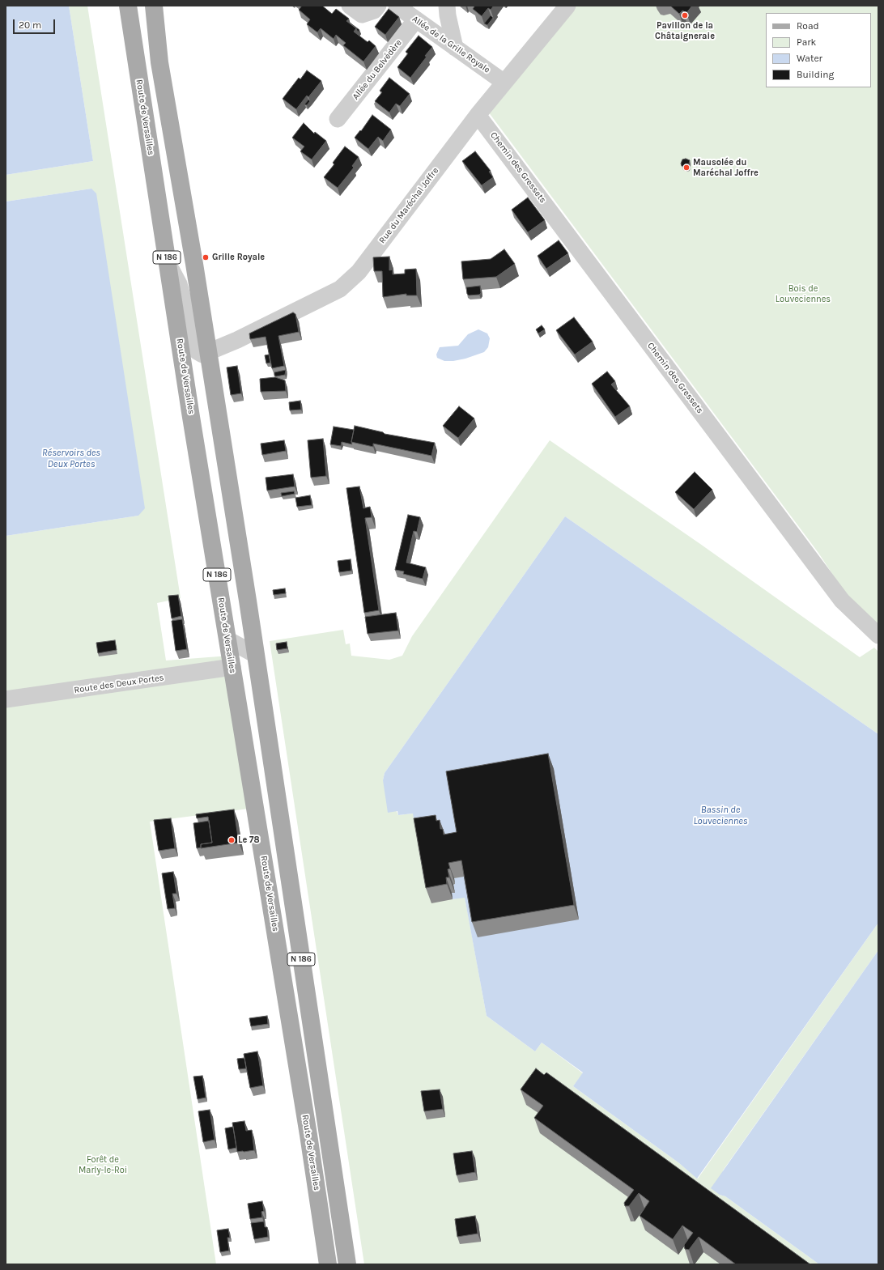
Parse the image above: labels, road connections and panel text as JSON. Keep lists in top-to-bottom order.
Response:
{
  "streets": {
    "main road": ["Route de Versailles", "N 186"],
    "street": [
      "Allée de la Grille Royale",
      "Allée du Belvédère",
      "Chemin des Gressets",
      "Rue du Maréchal Joffre",
      "Route des Deux Portes"
    ]
  },
  "crossings": [
    ["Allée de la Grille Royale", "Allée du Belvédère"],
    ["Allée de la Grille Royale", "Rue du Maréchal Joffre"],
    ["Route de Versailles", "Route des Deux Portes"],
    ["Chemin des Gressets", "Rue du Maréchal Joffre"],
    ["Rue du Maréchal Joffre", "N 186"]
  ],
  "water": ["Réservoirs des Deux Portes", "Bassin de Louveciennes"],
  "parks": ["Bois de Louveciennes", "Forêt de Marly-le-Roi"],
  "places": [
    "Pavillon de la Châtaigneraie",
    "Mausolée du Maréchal Joffre",
    "Grille Royale",
    "Le 78"
  ],
  "legend": [
    "Road",
    "Park",
    "Water",
    "Building"
  ],
  "scale_bar": "20 m"
}
